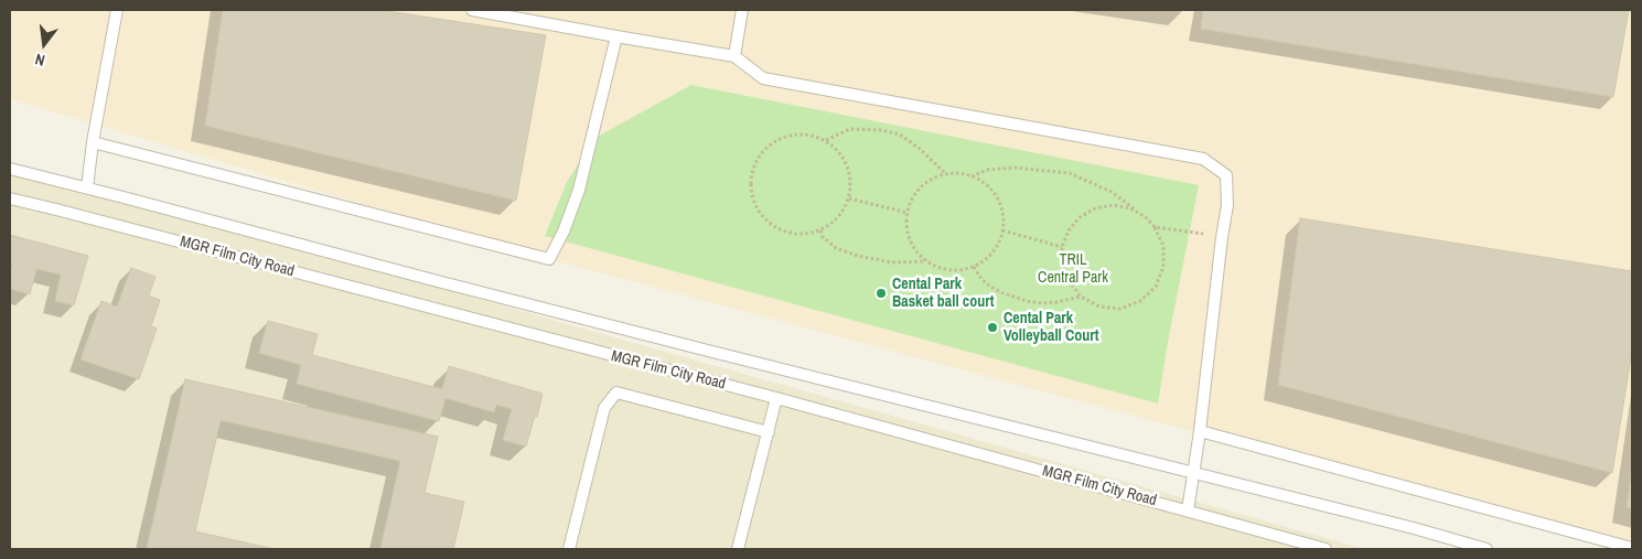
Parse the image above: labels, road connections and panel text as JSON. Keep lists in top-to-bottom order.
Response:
{
  "streets": {
    "lane": ["MGR Film City Road"]
  },
  "parks": ["TRIL Central Park"],
  "places": ["Cental Park Basket ball court", "Cental Park Volleyball Court"],
  "north": "bottom"
}
